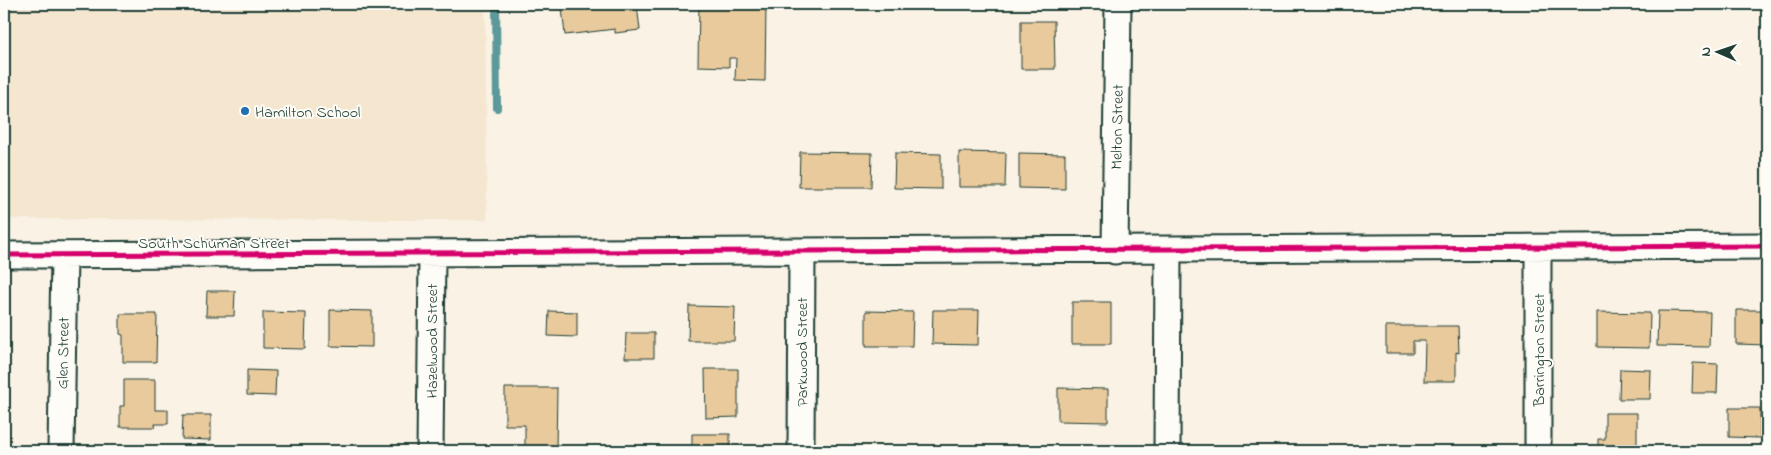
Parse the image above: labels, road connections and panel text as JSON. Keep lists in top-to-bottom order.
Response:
{
  "streets": {
    "street": [
      "Melton Street",
      "South Schuman Street",
      "Hazelwood Street",
      "Barrington Street",
      "Parkwood Street",
      "Glen Street"
    ]
  },
  "crossings": [
    ["Melton Street", "South Schuman Street"],
    ["South Schuman Street", "Hazelwood Street"],
    ["South Schuman Street", "Barrington Street"],
    ["South Schuman Street", "Parkwood Street"],
    ["South Schuman Street", "Glen Street"]
  ],
  "places": ["Hamilton School"],
  "north": "left"
}
